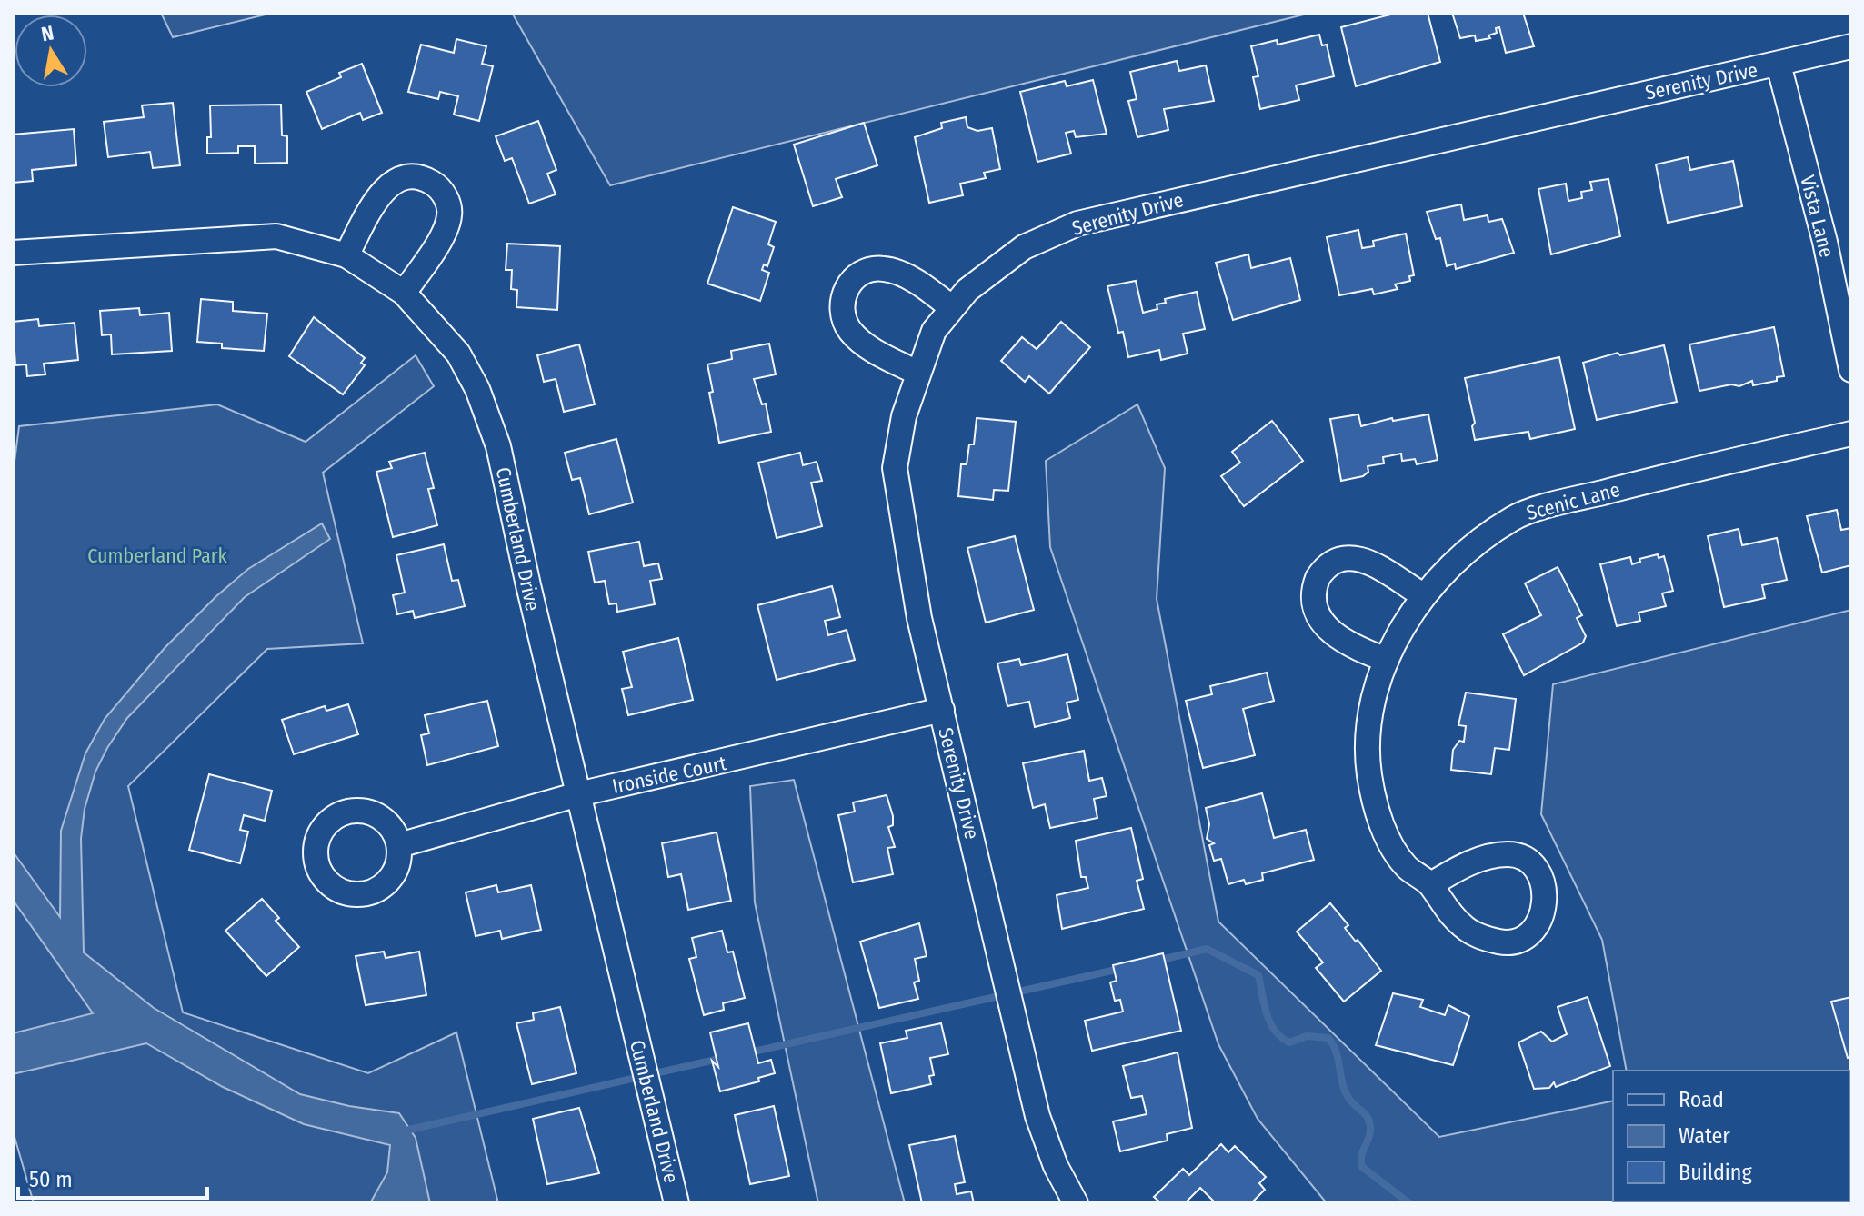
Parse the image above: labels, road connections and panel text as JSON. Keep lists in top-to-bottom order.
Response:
{
  "streets": {
    "street": [
      "Serenity Drive",
      "Vista Lane",
      "Scenic Lane",
      "Cumberland Drive",
      "Ironside Court"
    ]
  },
  "crossings": [
    ["Serenity Drive", "Vista Lane"],
    ["Serenity Drive", "Ironside Court"],
    ["Cumberland Drive", "Ironside Court"]
  ],
  "parks": ["Cumberland Park"],
  "legend": ["Road", "Water", "Building"],
  "scale_bar": "50 m",
  "north": "top"
}
